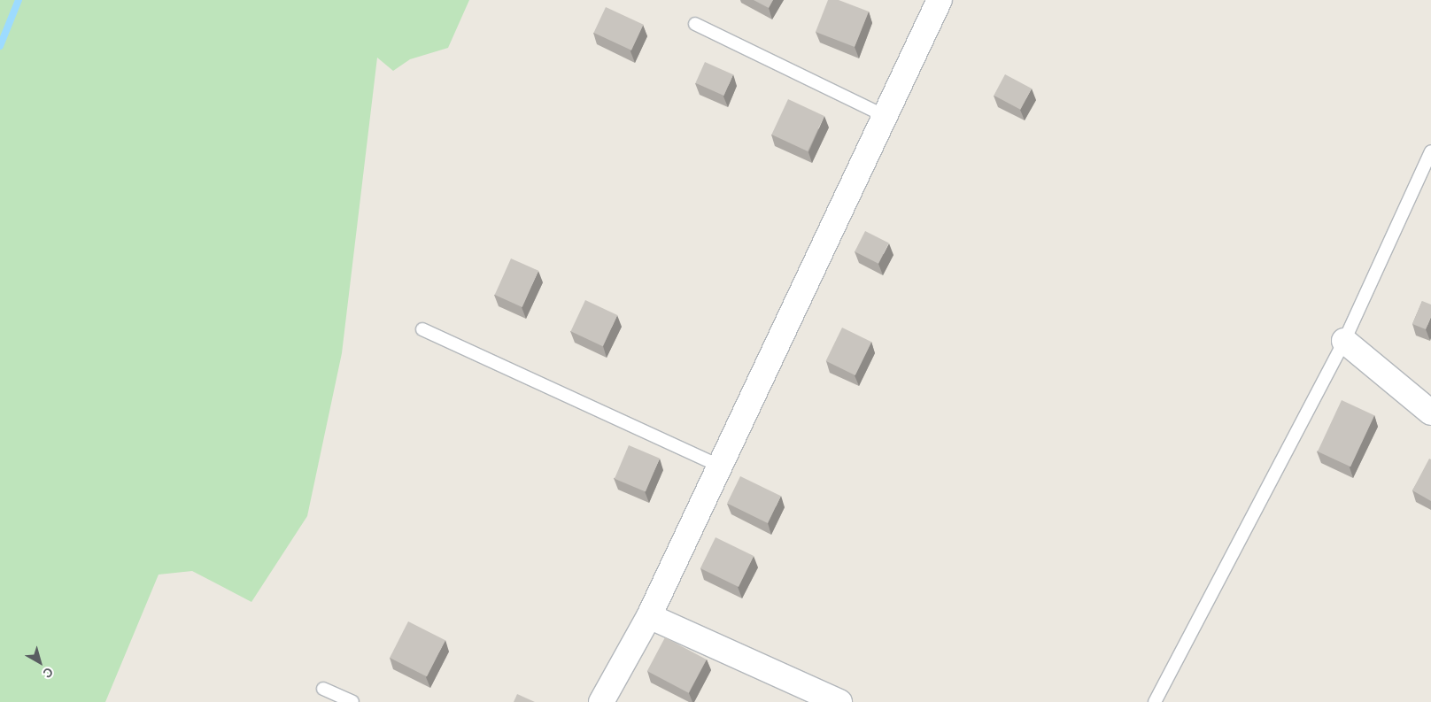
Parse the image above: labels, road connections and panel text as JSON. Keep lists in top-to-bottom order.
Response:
{
  "north": "bottom right"
}
